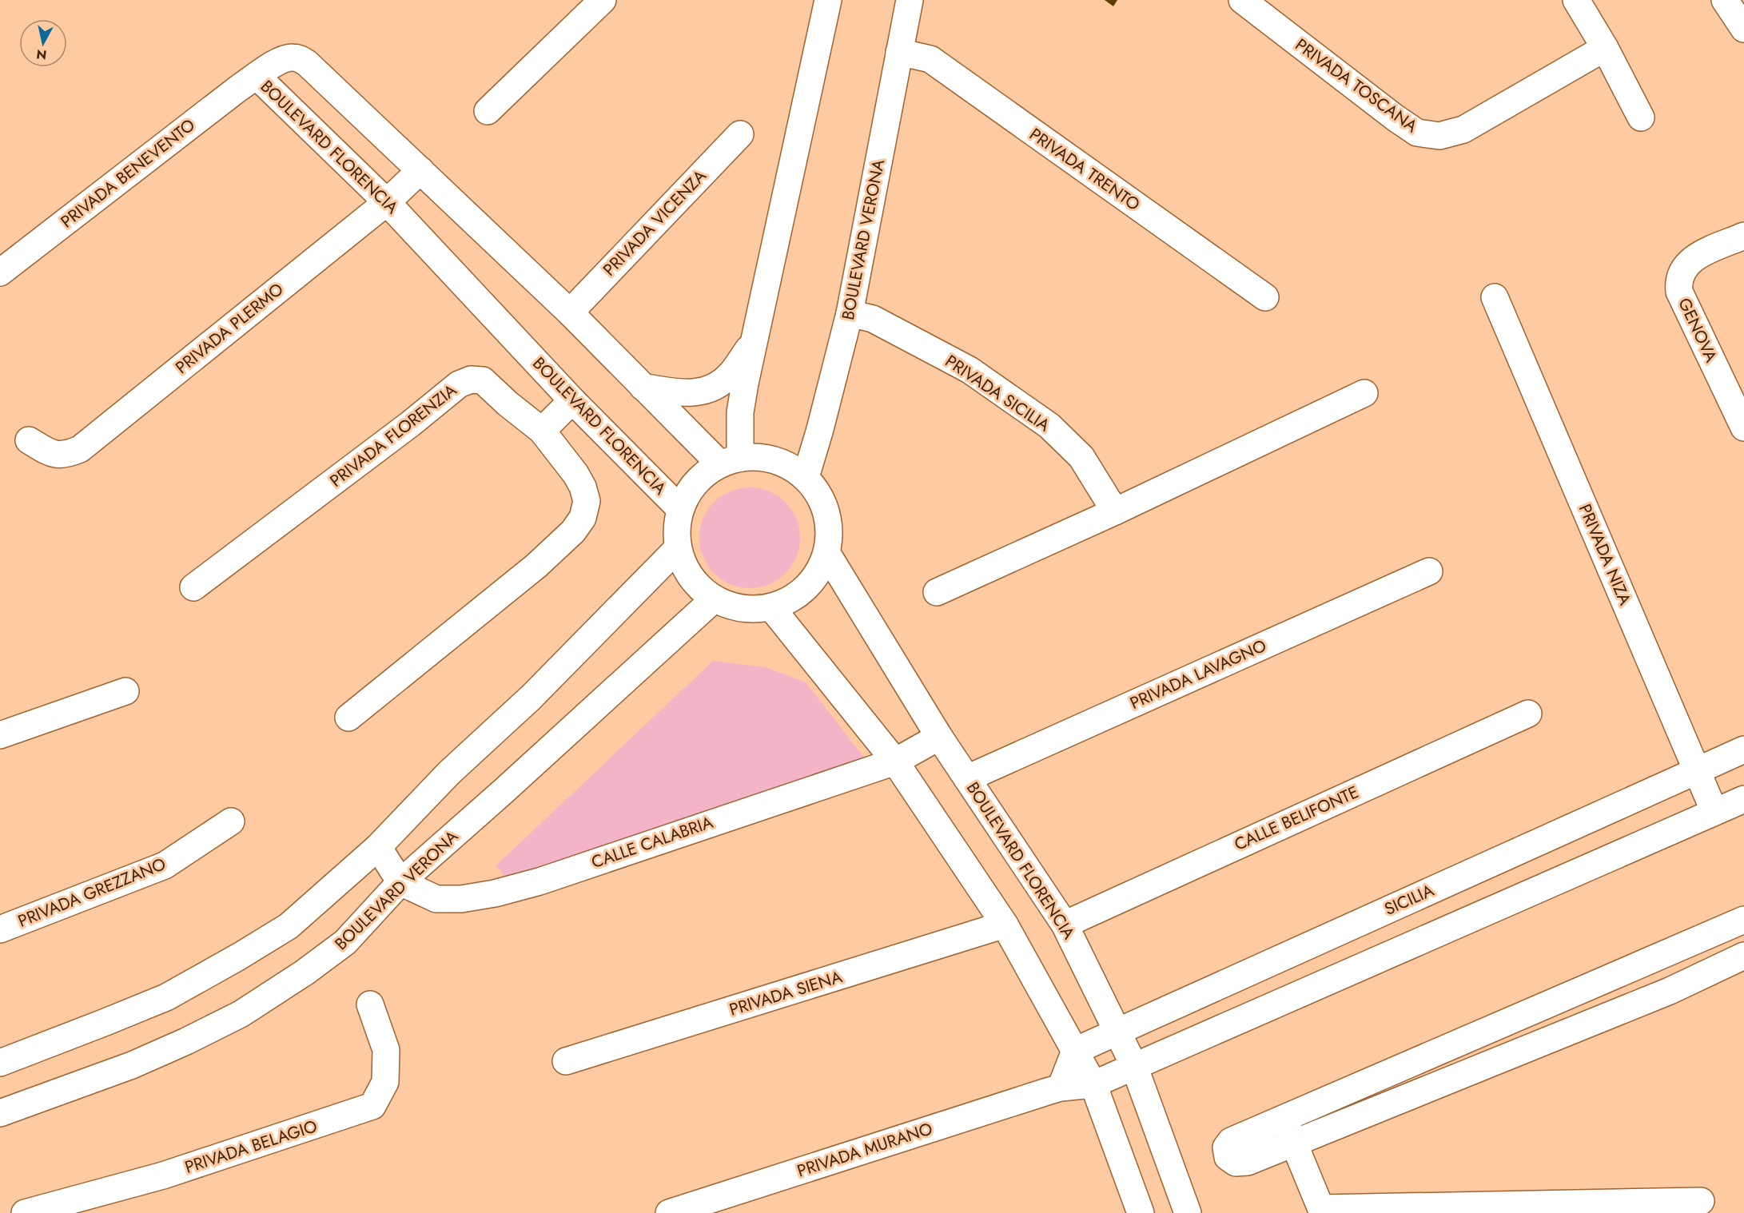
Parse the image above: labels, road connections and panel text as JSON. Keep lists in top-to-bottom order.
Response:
{
  "streets": {
    "street": [
      "PRIVADA TOSCANA",
      "BOULEVARD FLORENCIA",
      "PRIVADA TRENTO",
      "PRIVADA BENEVENTO",
      "PRIVADA VICENZA",
      "BOULEVARD VERONA",
      "PRIVADA PLERMO",
      "GENOVA",
      "PRIVADA SICILIA",
      "PRIVADA FLORENZIA",
      "PRIVADA NIZA",
      "PRIVADA LAVAGNO",
      "CALLE BELIFONTE",
      "CALLE CALABRIA",
      "PRIVADA GREZZANO",
      "SICILIA",
      "PRIVADA SIENA",
      "PRIVADA BELAGIO",
      "PRIVADA MURANO"
    ]
  },
  "crossings": [
    ["BOULEVARD FLORENCIA", "PRIVADA BENEVENTO"],
    ["BOULEVARD FLORENCIA", "PRIVADA VICENZA"],
    ["BOULEVARD FLORENCIA", "BOULEVARD VERONA"],
    ["BOULEVARD FLORENCIA", "PRIVADA PLERMO"],
    ["BOULEVARD FLORENCIA", "PRIVADA LAVAGNO"],
    ["BOULEVARD FLORENCIA", "CALLE BELIFONTE"],
    ["BOULEVARD FLORENCIA", "CALLE CALABRIA"],
    ["BOULEVARD FLORENCIA", "SICILIA"],
    ["PRIVADA TRENTO", "BOULEVARD VERONA"],
    ["BOULEVARD VERONA", "PRIVADA SICILIA"],
    ["BOULEVARD VERONA", "CALLE CALABRIA"],
    ["PRIVADA NIZA", "SICILIA"]
  ],
  "north": "bottom"
}
